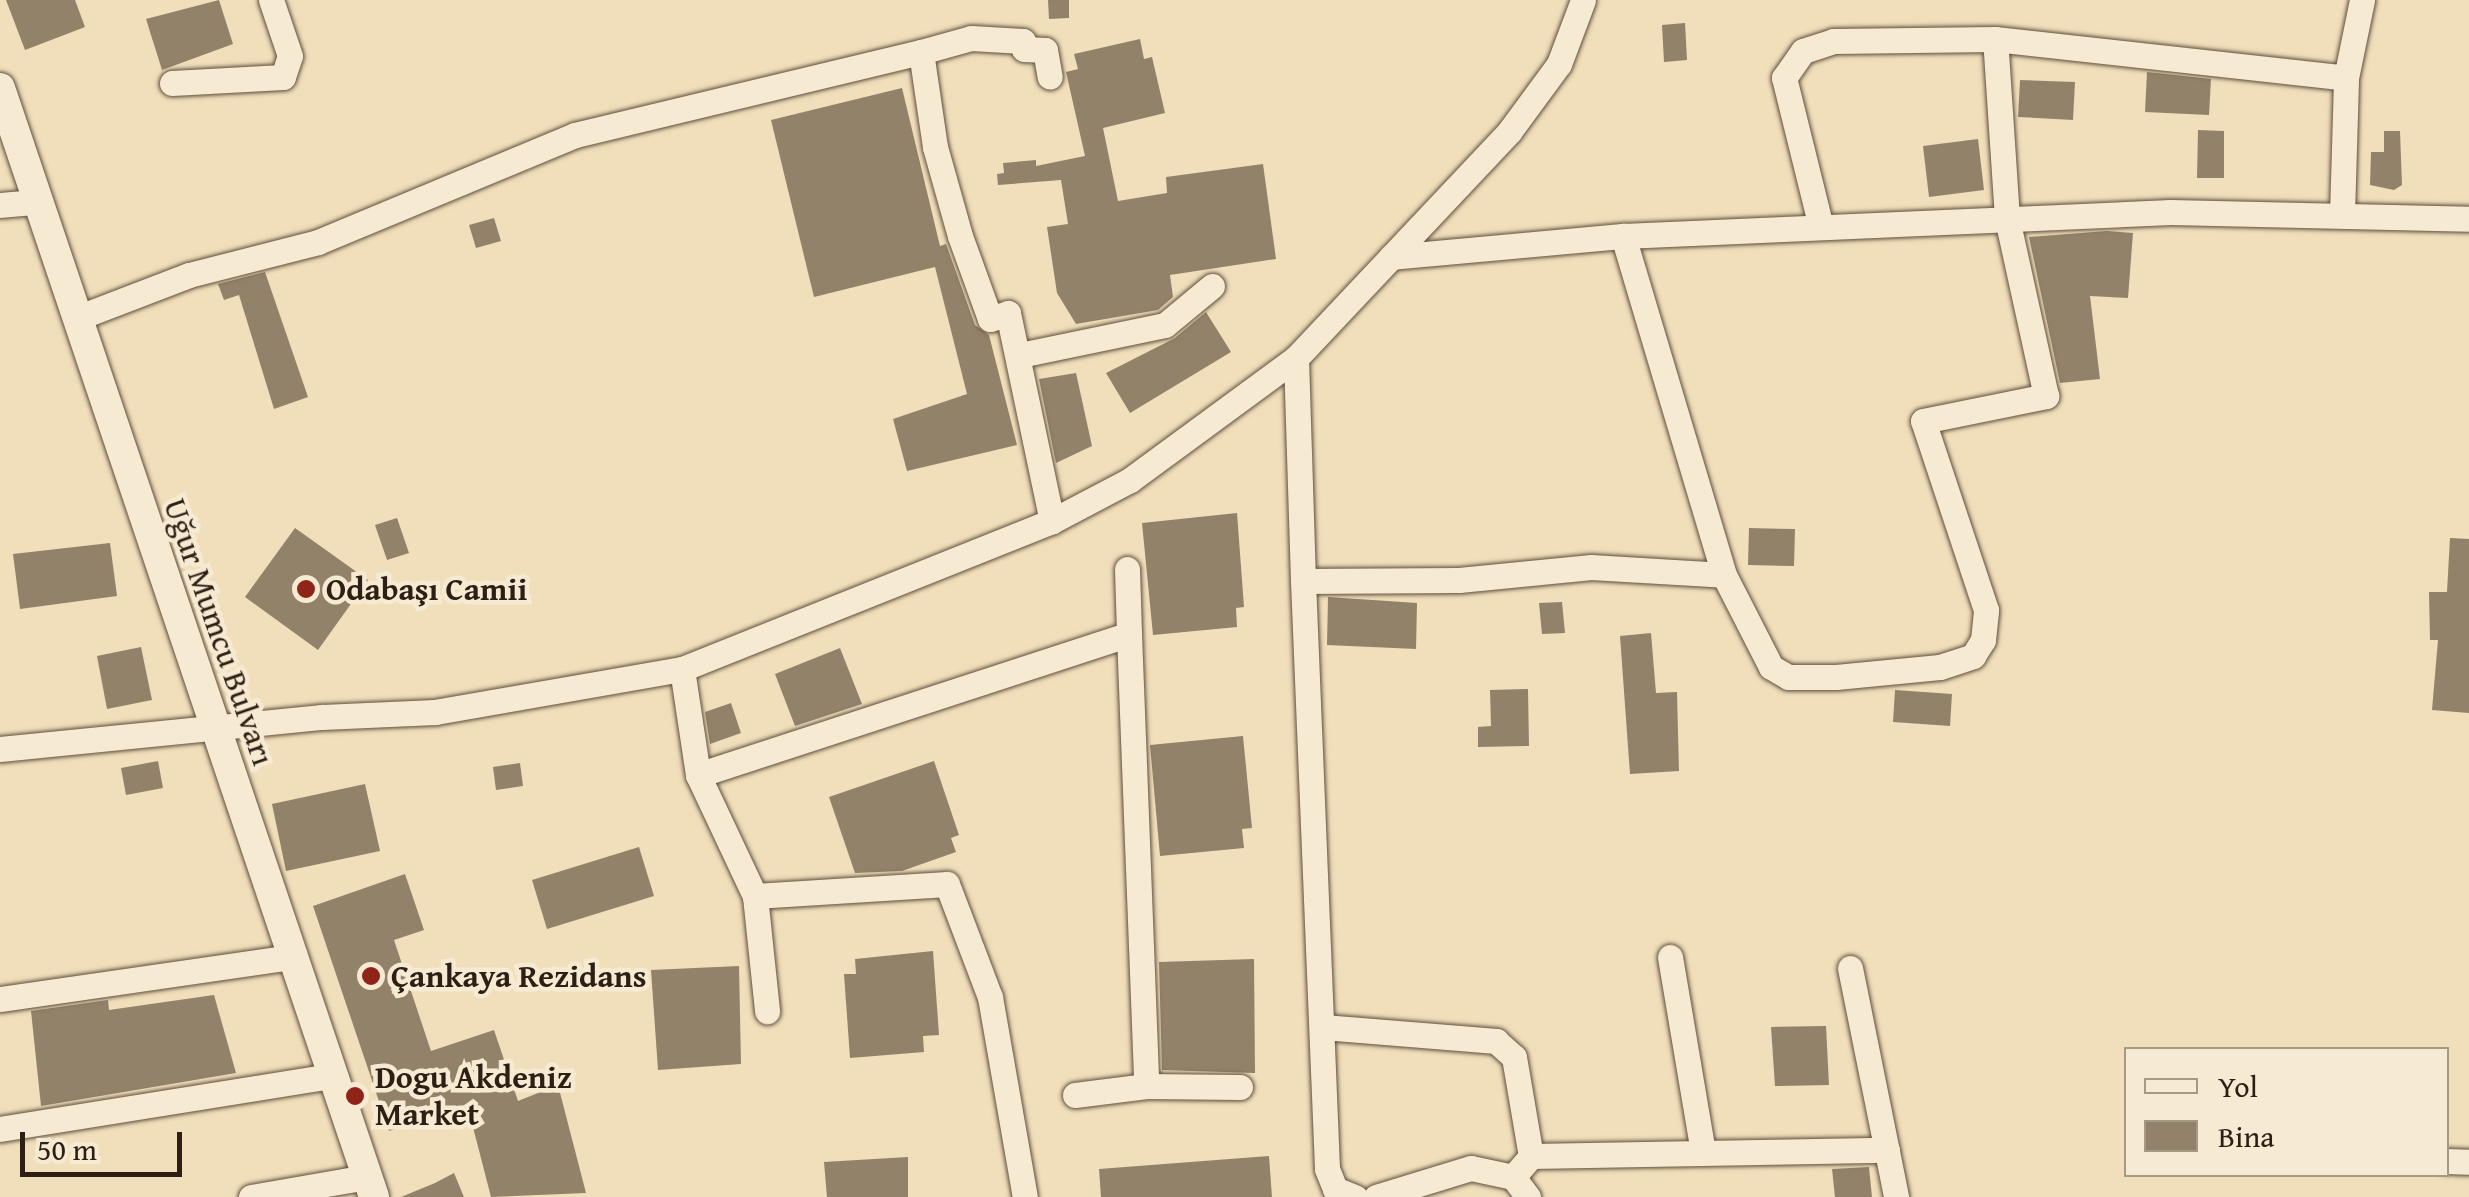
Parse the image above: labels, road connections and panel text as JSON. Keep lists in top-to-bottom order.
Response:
{
  "streets": {
    "street": ["Uğur Mumcu Bulvarı"]
  },
  "places": ["Odabaşı Camii", "Çankaya Rezidans", "Dogu Akdeniz Market"],
  "legend": ["Yol", "Bina"],
  "scale_bar": "50 m"
}
